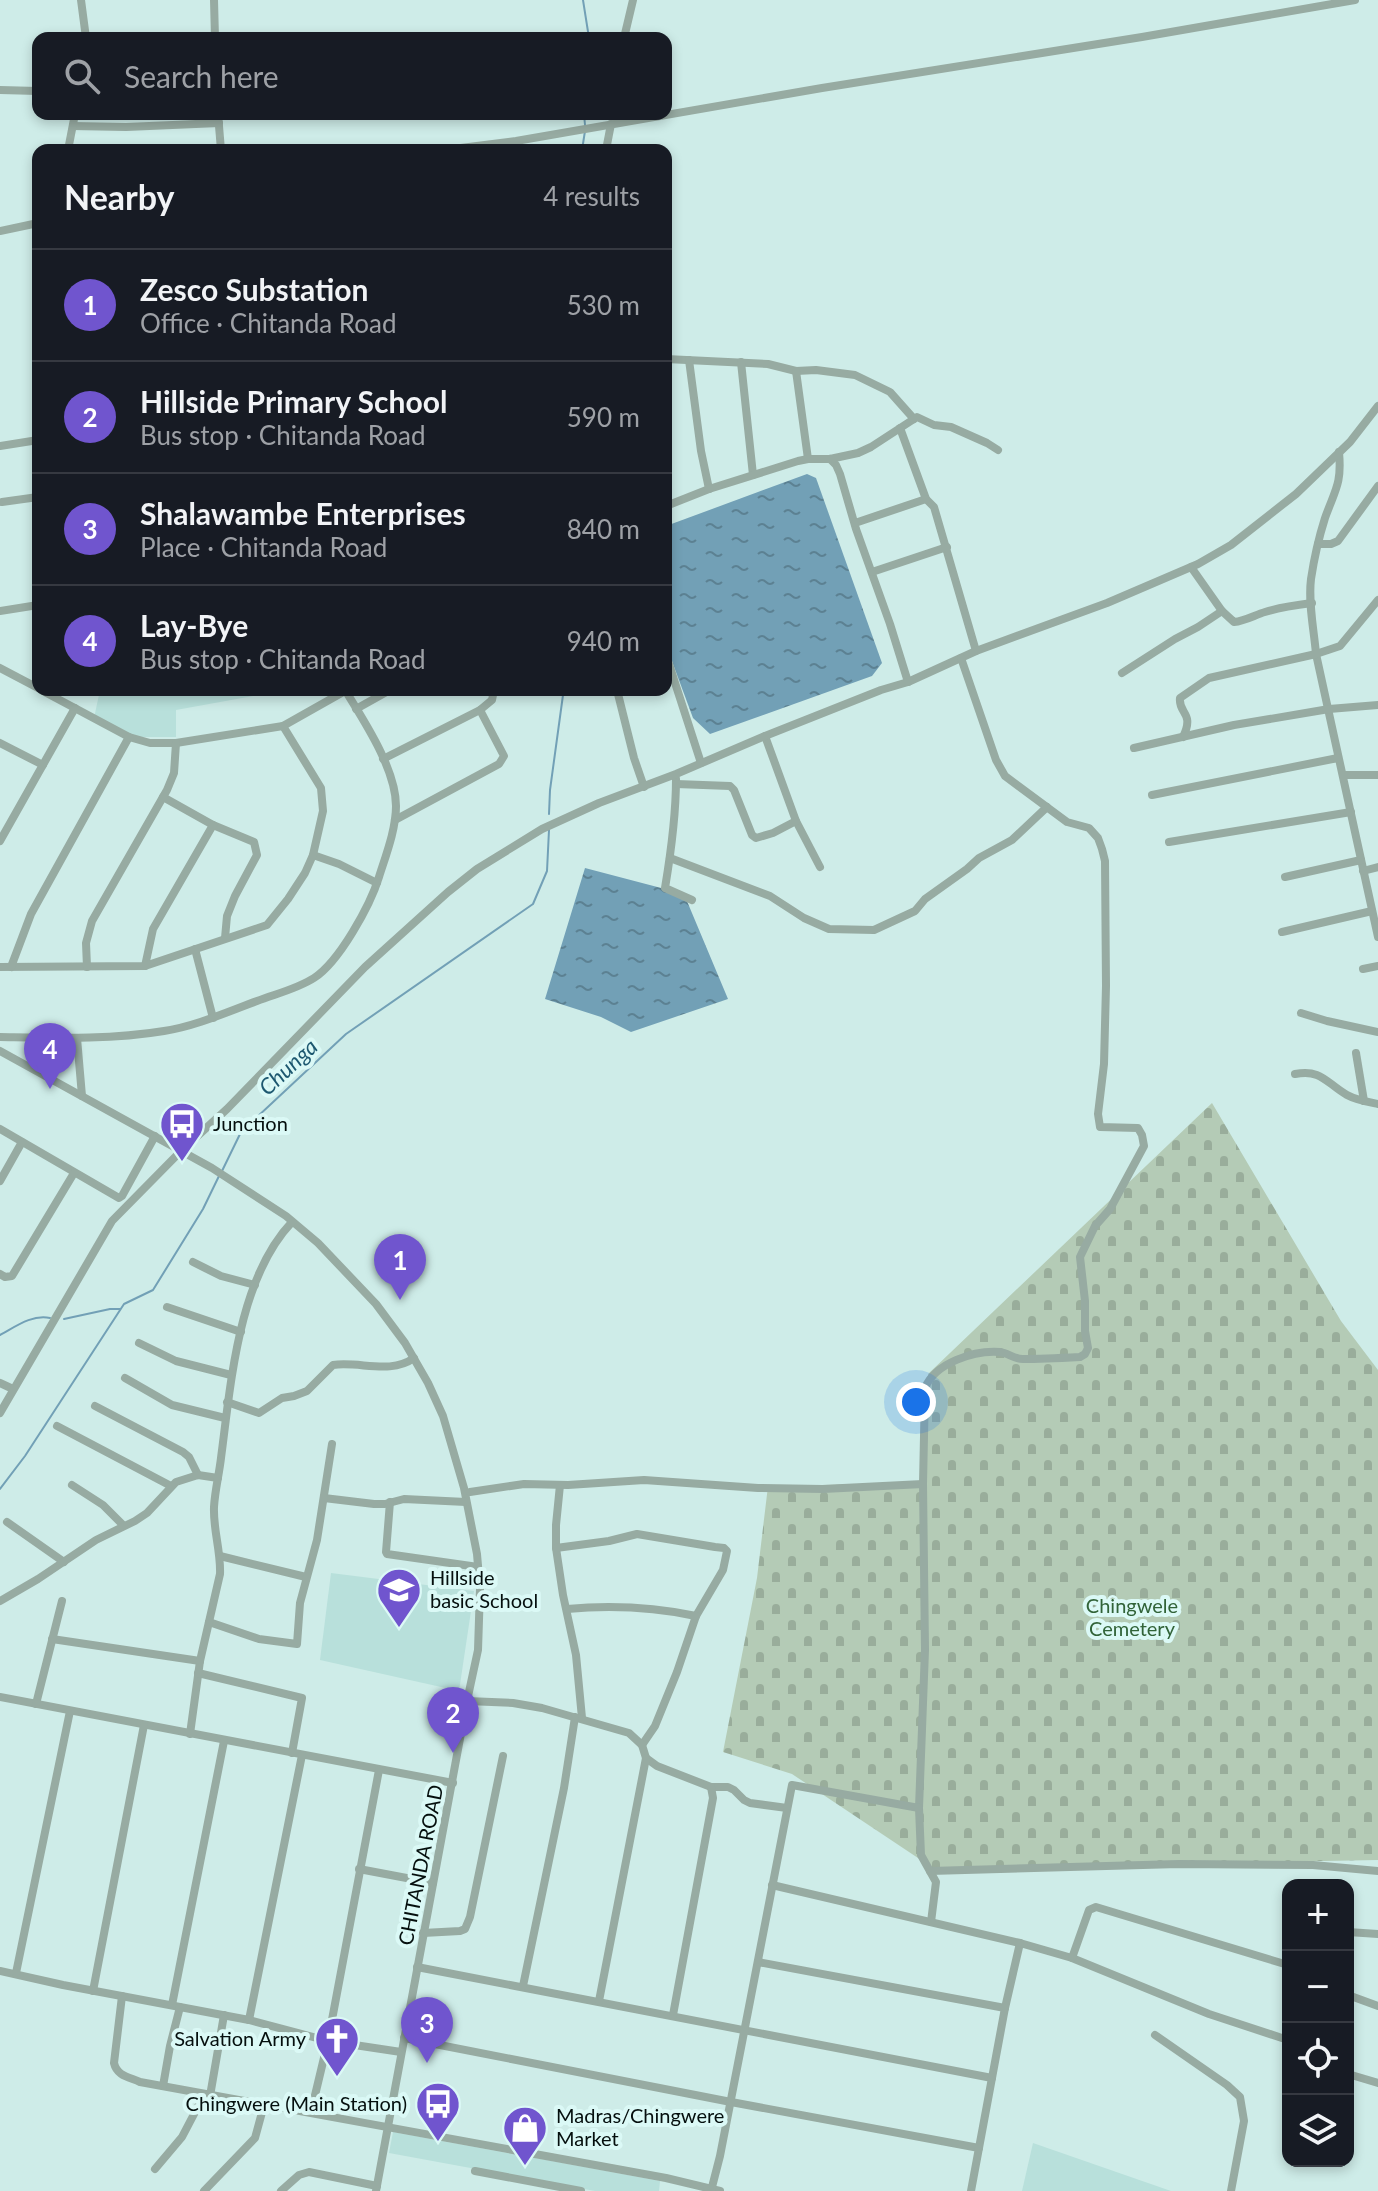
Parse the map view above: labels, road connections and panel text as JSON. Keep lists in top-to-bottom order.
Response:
{
  "streets": {
    "street": ["CHITANDA ROAD"]
  },
  "water": ["Chunga"],
  "parks": ["Chingwele Cemetery"],
  "places": {
    "bus stop": ["Junction", "Chingwere (Main Station)"],
    "school or university": ["Hillside basic School"],
    "church": ["Salvation Army"],
    "shop": ["Madras/Chingwere Market"]
  },
  "page": {
    "search": "Search here",
    "heading": ["Nearby", "4 results"],
    "list": [
      {
        "mark": "1",
        "name": "Zesco Substation",
        "note": "Office · Chitanda Road",
        "value": "530 m"
      },
      {
        "mark": "2",
        "name": "Hillside Primary School",
        "note": "Bus stop · Chitanda Road",
        "value": "590 m"
      },
      {
        "mark": "3",
        "name": "Shalawambe Enterprises",
        "note": "Place · Chitanda Road",
        "value": "840 m"
      },
      {
        "mark": "4",
        "name": "Lay-Bye",
        "note": "Bus stop · Chitanda Road",
        "value": "940 m"
      }
    ],
    "pins": [
      "4",
      "1",
      "2",
      "3"
    ],
    "map_buttons": ["+", "−"]
  }
}
